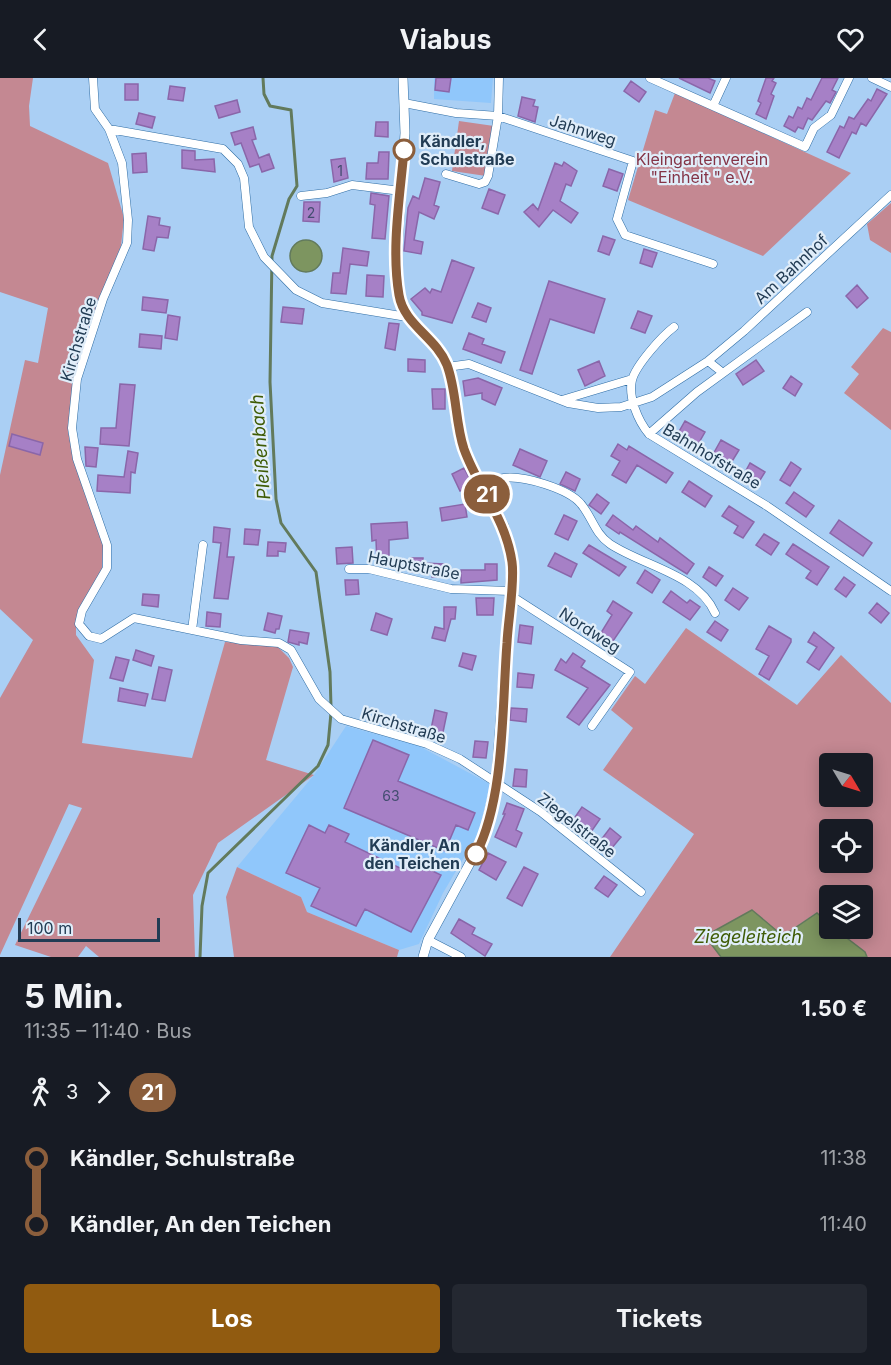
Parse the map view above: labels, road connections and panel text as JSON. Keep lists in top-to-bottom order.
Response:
{
  "streets": {
    "street": [
      "Jahnweg",
      "Am Bahnhof",
      "Kirchstraße",
      "Bahnhofstraße",
      "Hauptstraße",
      "Nordweg",
      "Ziegelstraße"
    ]
  },
  "crossings": [
    ["Am Bahnhof", "Bahnhofstraße"],
    ["Kirchstraße", "Ziegelstraße"],
    ["Hauptstraße", "Nordweg"]
  ],
  "water": ["Pleißenbach", "Ziegeleiteich"],
  "parks": ["Kleingartenverein \"Einheit \" e.V."],
  "places": ["Kändler, Schulstraße", "Kändler, An den Teichen"],
  "lines": ["bus line 21"],
  "house_numbers": ["1", "2", "63"],
  "scale_bar": "100 m",
  "north": "bottom right",
  "page": {
    "header": "Viabus",
    "on_map": "21",
    "scale": "100 m",
    "heading": ["5 Min.", "11:35 – 11:40 · Bus", "1.50 €"],
    "legs": ["3", "21"],
    "list": [
      {
        "name": "Kändler, Schulstraße",
        "value": "11:38"
      },
      {
        "name": "Kändler, An den Teichen",
        "value": "11:40"
      }
    ],
    "buttons": ["Los", "Tickets"]
  }
}
